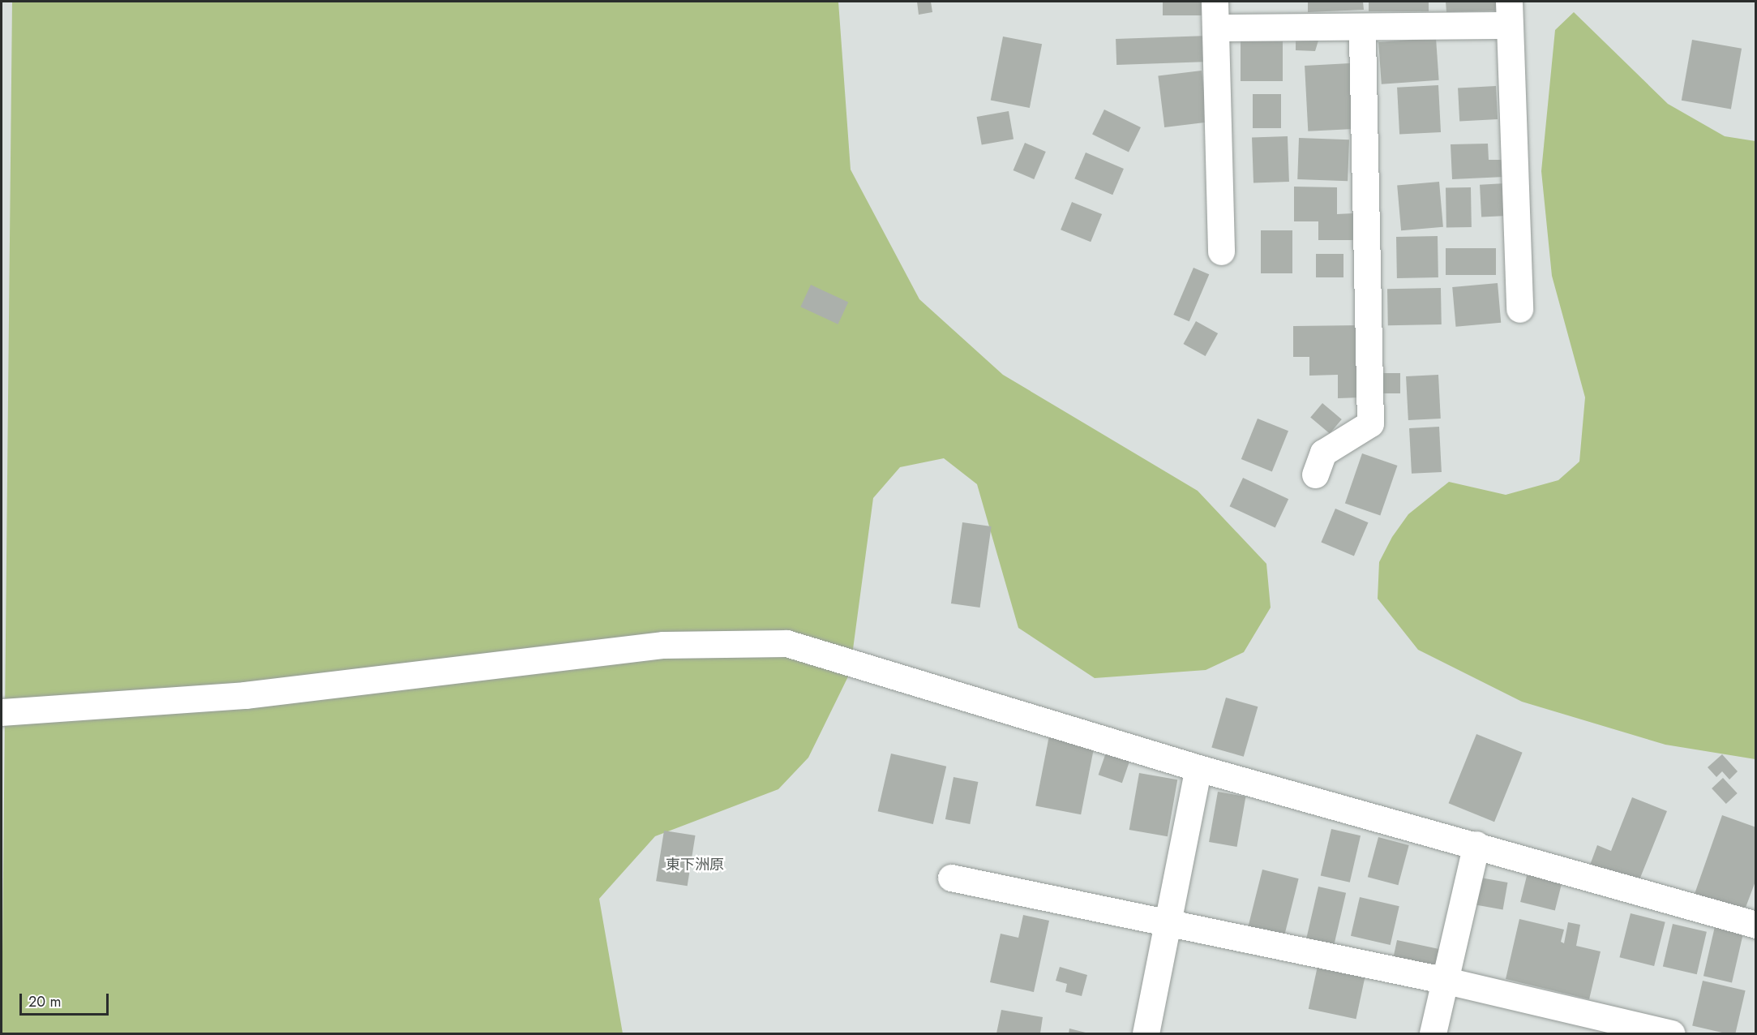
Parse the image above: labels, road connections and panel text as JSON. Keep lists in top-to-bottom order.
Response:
{
  "districts": ["東下洲原"],
  "scale_bar": "20 m"
}
